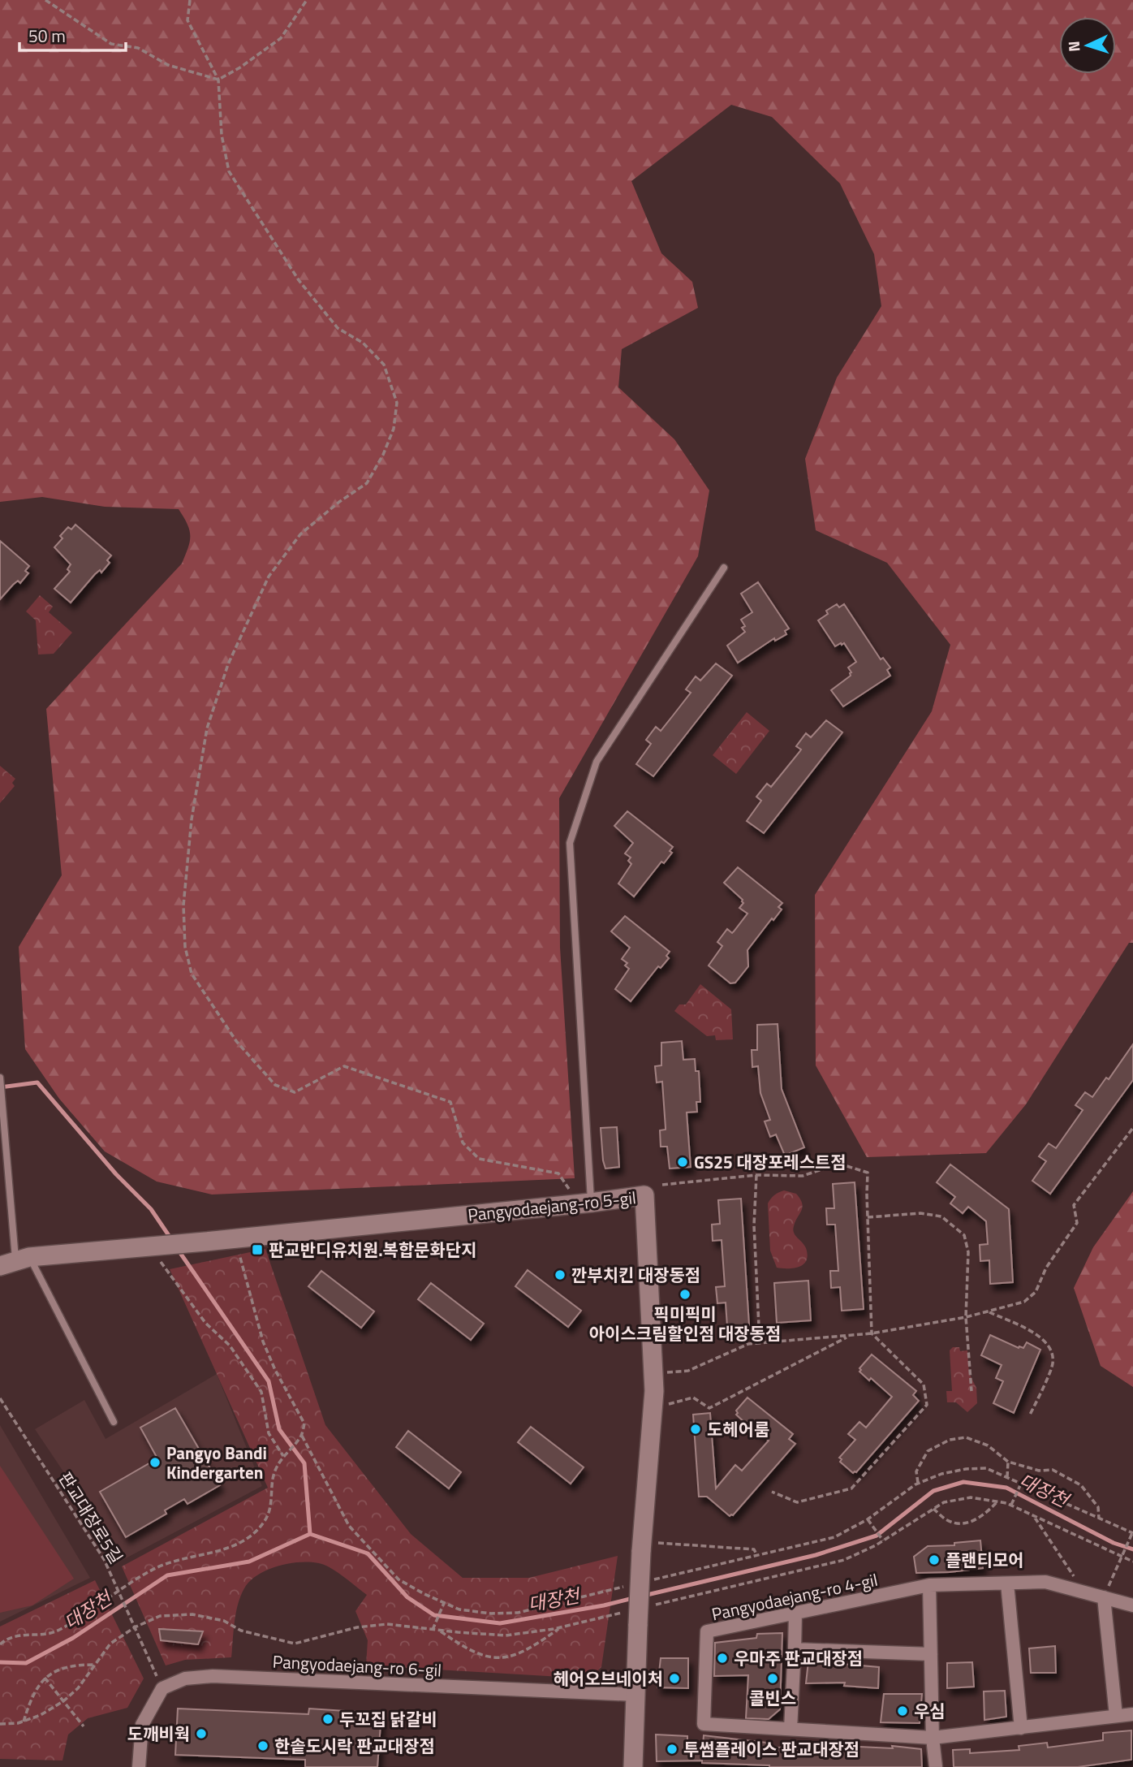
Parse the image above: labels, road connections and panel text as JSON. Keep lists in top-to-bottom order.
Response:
{
  "streets": {
    "street": ["Pangyodaejang-ro 5-gil", "Pangyodaejang-ro 4-gil", "Pangyodaejang-ro 6-gil"],
    "path": ["판교대장로5길"]
  },
  "crossings": [
    ["판교대장로5길", "Pangyodaejang-ro 6-gil"]
  ],
  "water": ["대장천"],
  "places": {
    "other": [
      "GS25 대장포레스트점",
      "깐부치킨 대장동점",
      "픽미픽미 아이스크림할인점 대장동점",
      "도헤어룸",
      "Pangyo Bandi Kindergarten",
      "플랜티모어",
      "우마주 판교대장점",
      "헤어오브네이처",
      "콜빈스",
      "우심",
      "두꼬집 닭갈비",
      "도깨비웍",
      "한솥도시락 판교대장점",
      "투썸플레이스 판교대장점"
    ],
    "transit": ["판교반디유치원.복합문화단지"]
  },
  "scale_bar": "50 m",
  "north": "left"
}
